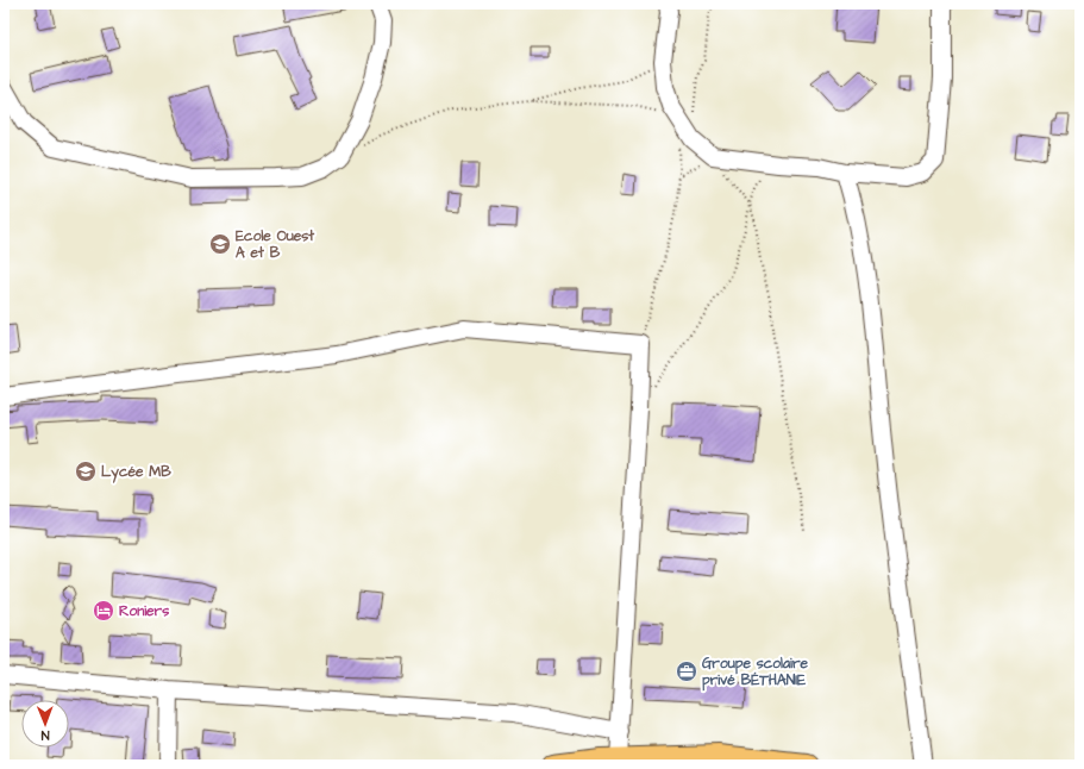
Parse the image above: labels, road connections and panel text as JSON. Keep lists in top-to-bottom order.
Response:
{
  "places": {
    "school or university": ["Ecole Ouest A et B", "Lycée MB"],
    "hotel": ["Roniers"],
    "office": ["Groupe scolaire privé BÉTHANIE"]
  },
  "north": "bottom"
}
